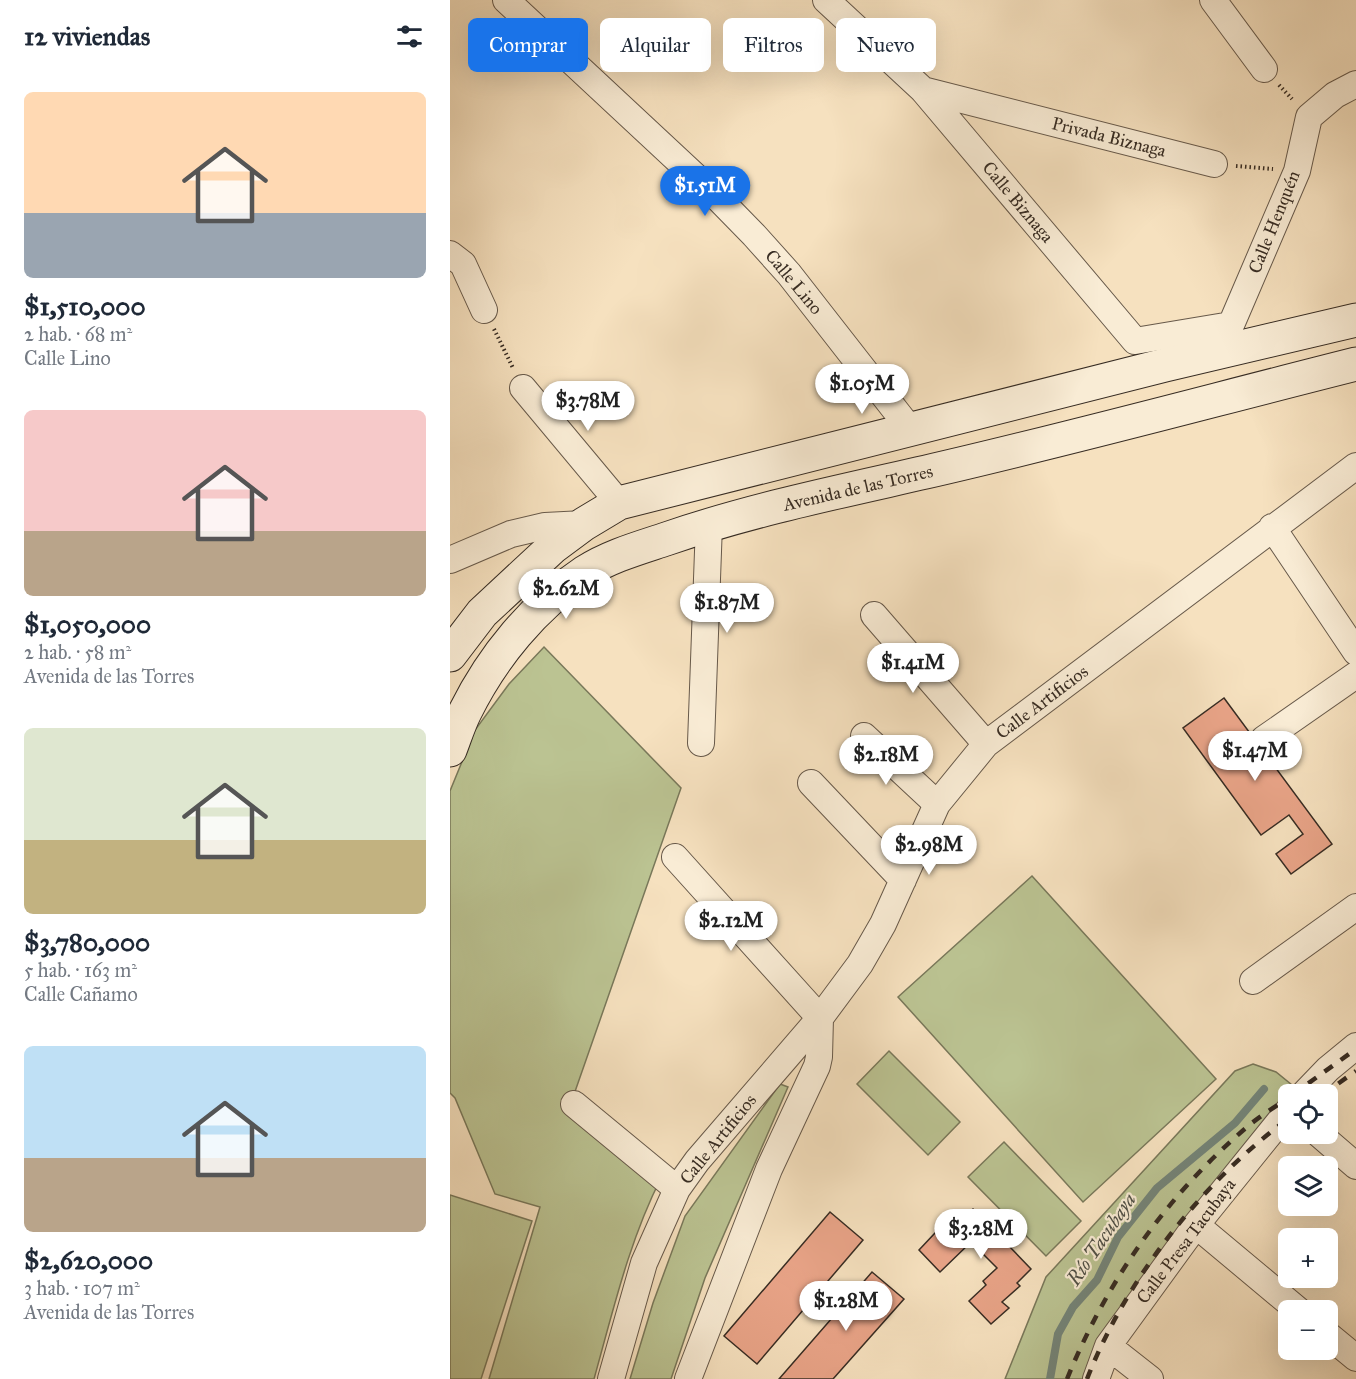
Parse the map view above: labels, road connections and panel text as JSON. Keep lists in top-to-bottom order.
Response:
{
  "streets": {
    "street": [
      "Privada Biznaga",
      "Calle Biznaga",
      "Calle Henquén",
      "Calle Lino",
      "Avenida de las Torres",
      "Calle Artificios",
      "Calle Presa Tacubaya"
    ]
  },
  "crossings": [
    ["Privada Biznaga", "Calle Biznaga"],
    ["Calle Biznaga", "Calle Henquén"]
  ],
  "water": ["Río Tacubaya"],
  "page": {
    "heading": "12 viviendas",
    "chip": [
      "Comprar",
      "Alquilar",
      "Filtros",
      "Nuevo"
    ],
    "list": [
      {
        "name": "$1,510,000",
        "note": "2 hab. · 68 m² · Calle Lino"
      },
      {
        "name": "$1,050,000",
        "note": "2 hab. · 58 m² · Avenida de las Torres"
      },
      {
        "name": "$3,780,000",
        "note": "5 hab. · 163 m² · Calle Cañamo"
      },
      {
        "name": "$2,620,000",
        "note": "3 hab. · 107 m² · Avenida de las Torres"
      }
    ],
    "price": [
      "$1.51M",
      "$1.05M",
      "$3.78M",
      "$2.62M",
      "$1.87M",
      "$1.41M",
      "$1.47M",
      "$2.18M",
      "$2.98M",
      "$2.12M",
      "$3.28M",
      "$1.28M"
    ],
    "map_buttons": ["+", "−"]
  }
}
